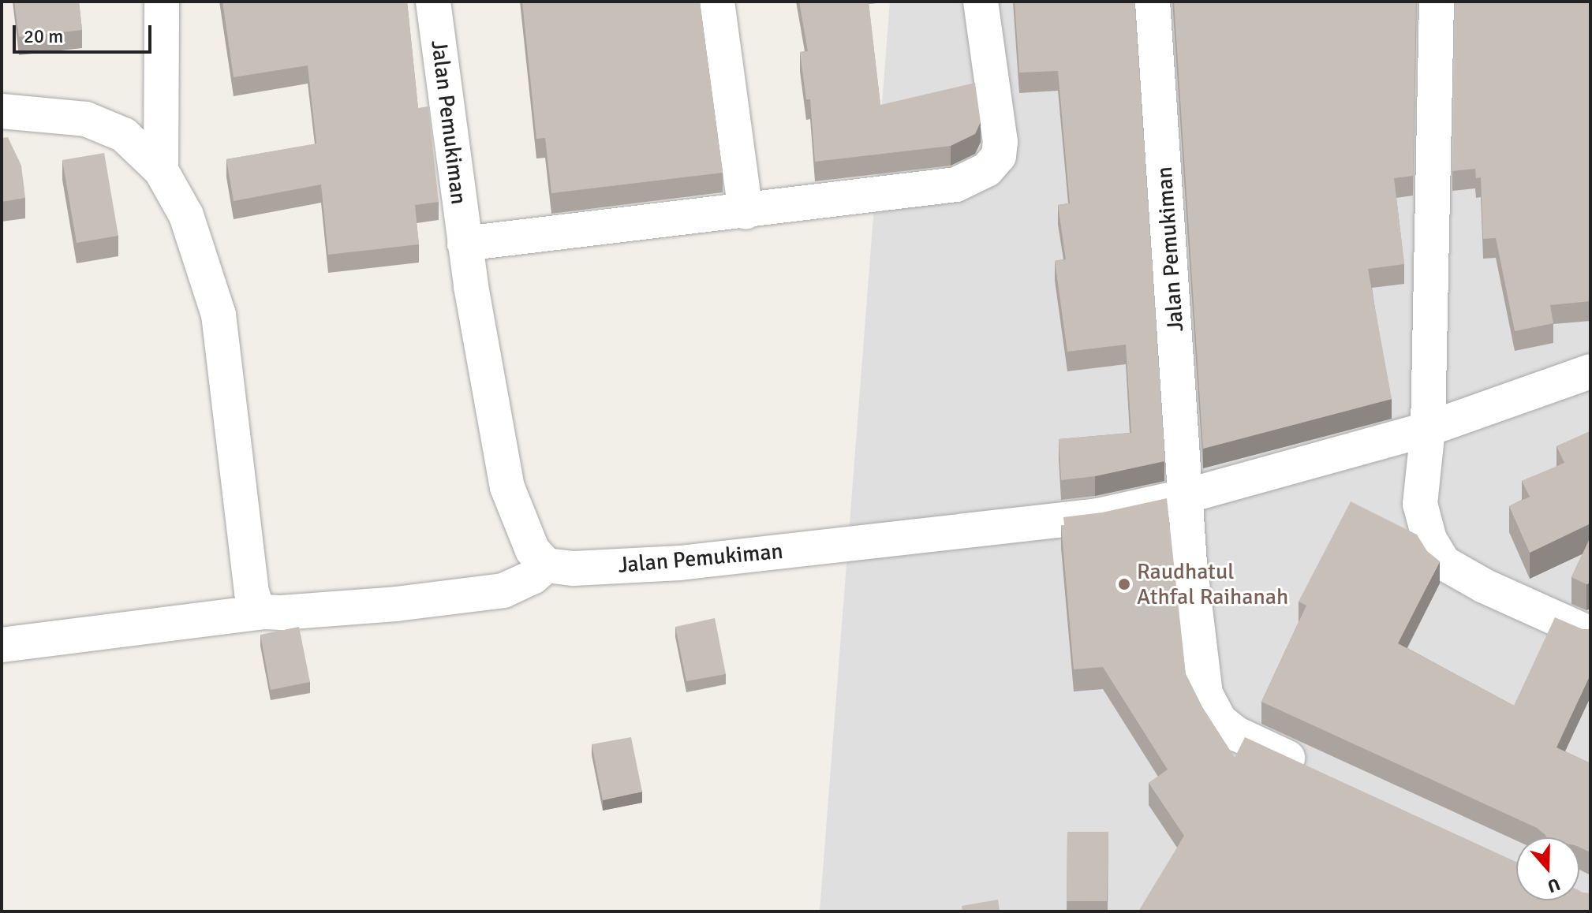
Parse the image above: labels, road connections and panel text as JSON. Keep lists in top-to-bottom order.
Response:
{
  "streets": {
    "street": ["Jalan Pemukiman"]
  },
  "places": ["Raudhatul Athfal Raihanah"],
  "scale_bar": "20 m",
  "north": "bottom"
}
